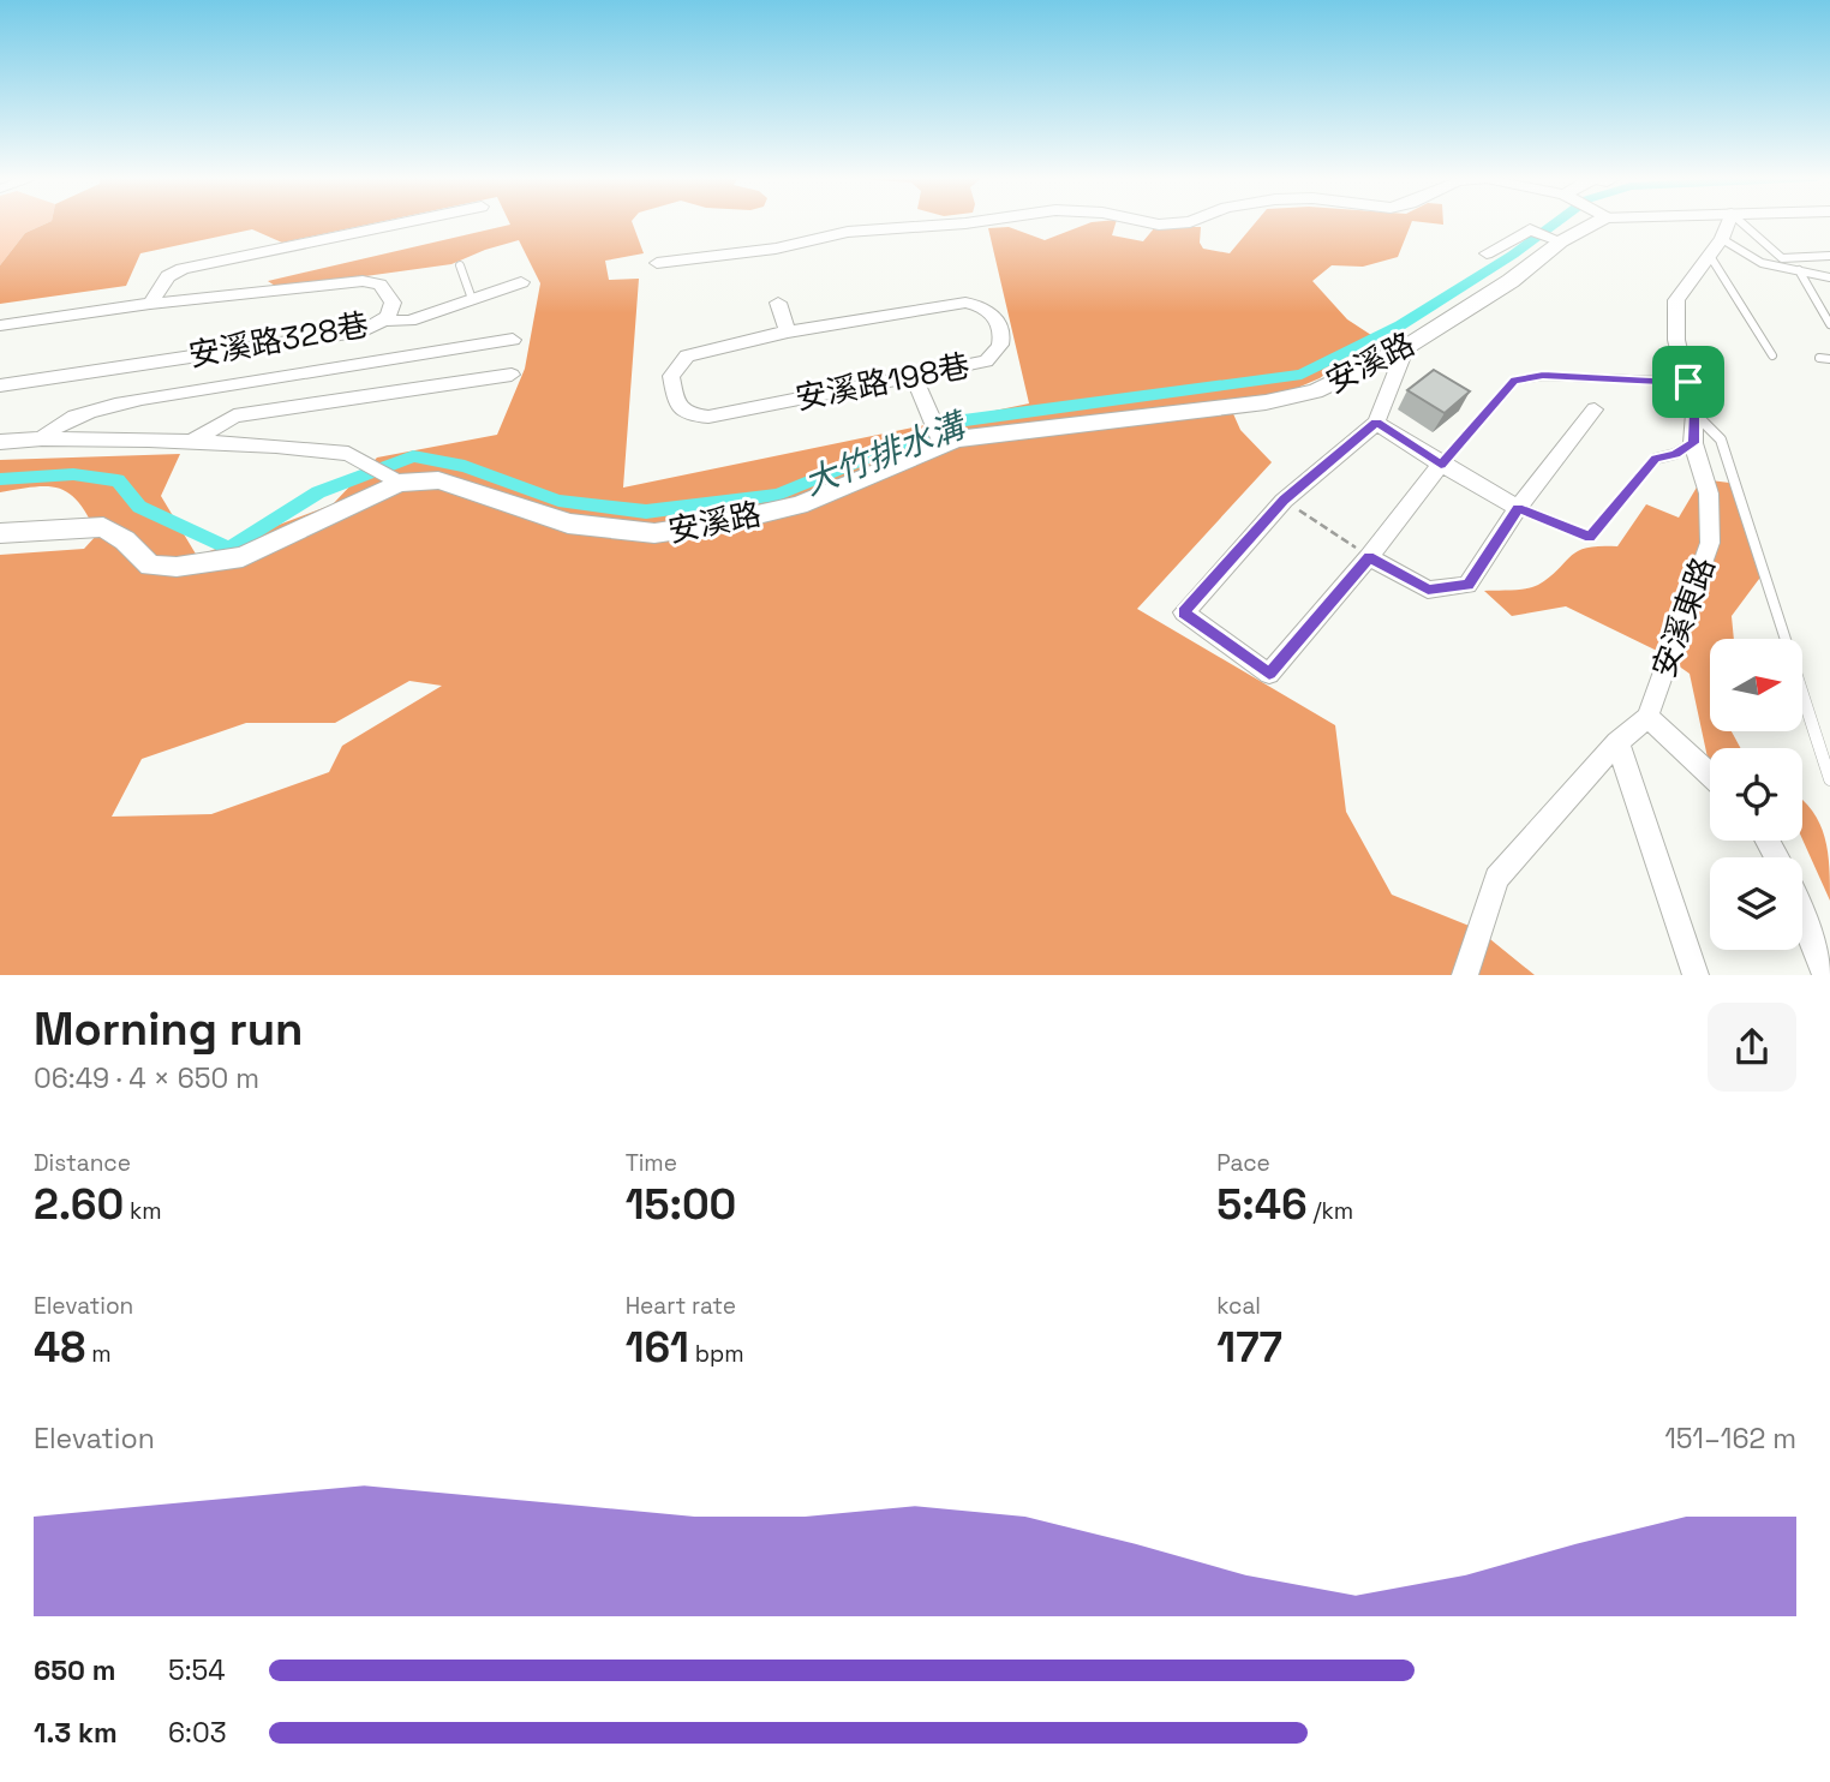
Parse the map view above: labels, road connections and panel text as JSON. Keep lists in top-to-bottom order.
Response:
{
  "streets": {
    "street": [
      "安溪路328巷",
      "安溪路",
      "安溪路198巷",
      "安溪東路"
    ]
  },
  "water": ["大竹排水溝"],
  "north": "right",
  "page": {
    "heading": ["Morning run", "06:49 · 4 × 650 m"],
    "stats": [
      ["Distance", "2.60 km"],
      ["Time", "15:00"],
      ["Pace", "5:46 /km"],
      ["Elevation", "48 m"],
      ["Heart rate", "161 bpm"],
      ["kcal", "177"]
    ],
    "chart": ["Elevation", "151–162 m"],
    "list": [
      {
        "name": "650 m",
        "note": "5:54"
      },
      {
        "name": "1.3 km",
        "note": "6:03"
      }
    ]
  }
}
